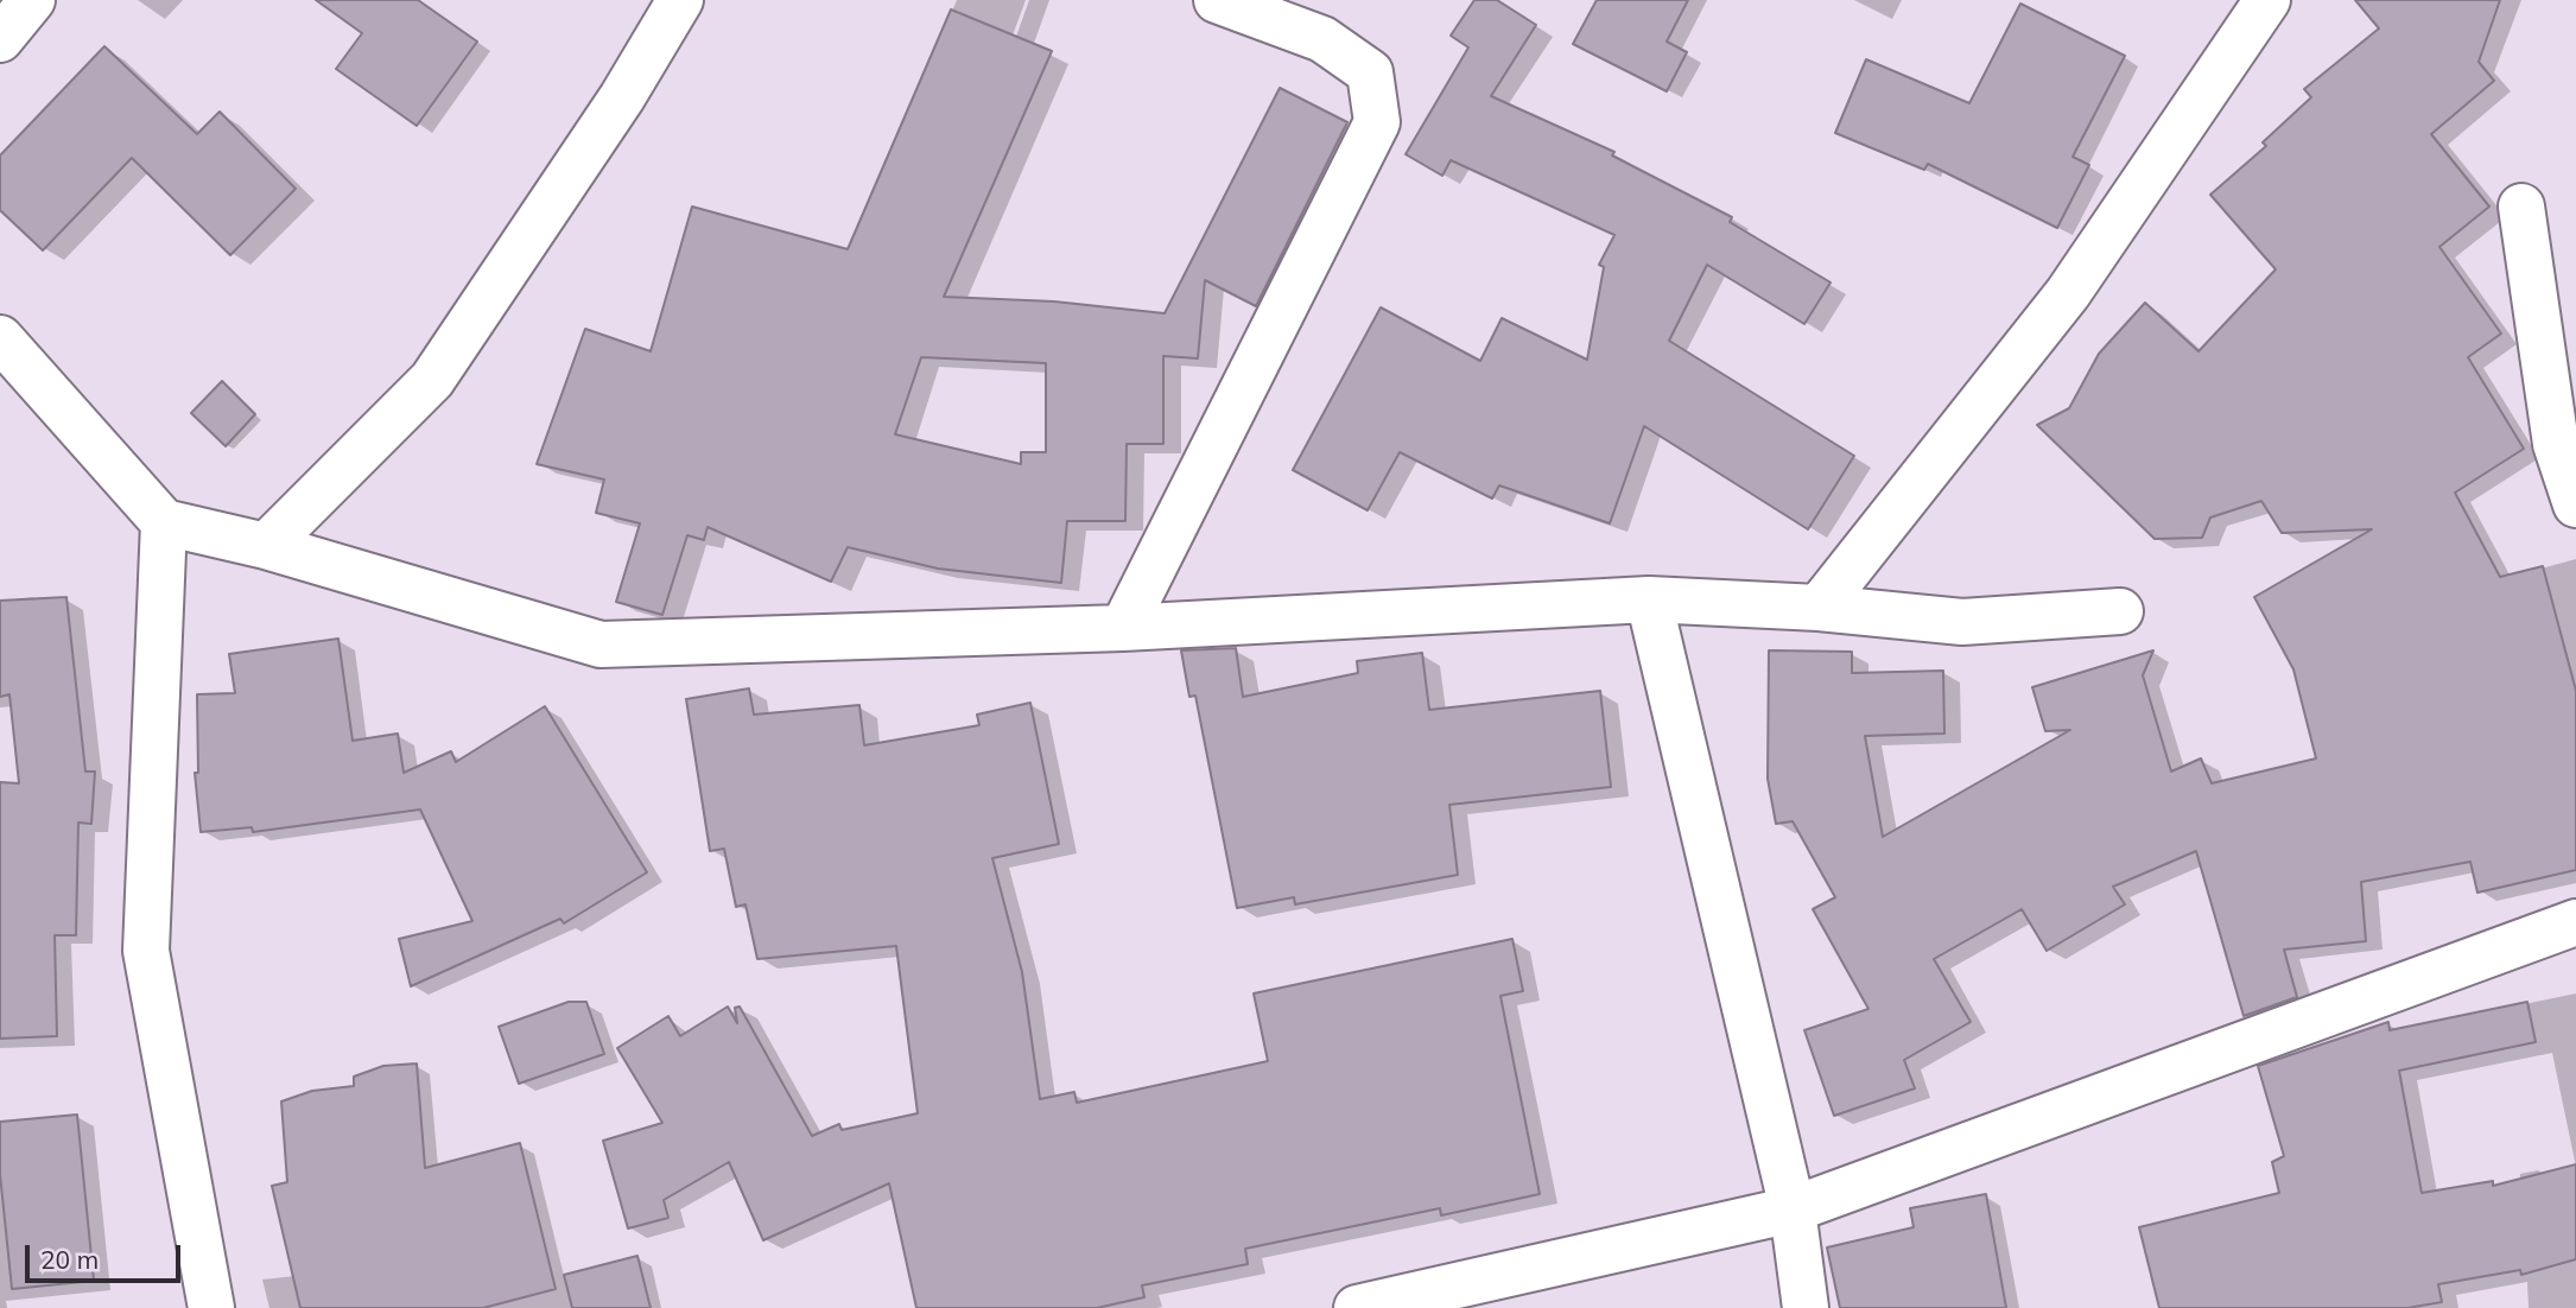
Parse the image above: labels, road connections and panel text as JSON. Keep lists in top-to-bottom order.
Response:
{
  "scale_bar": "20 m"
}
